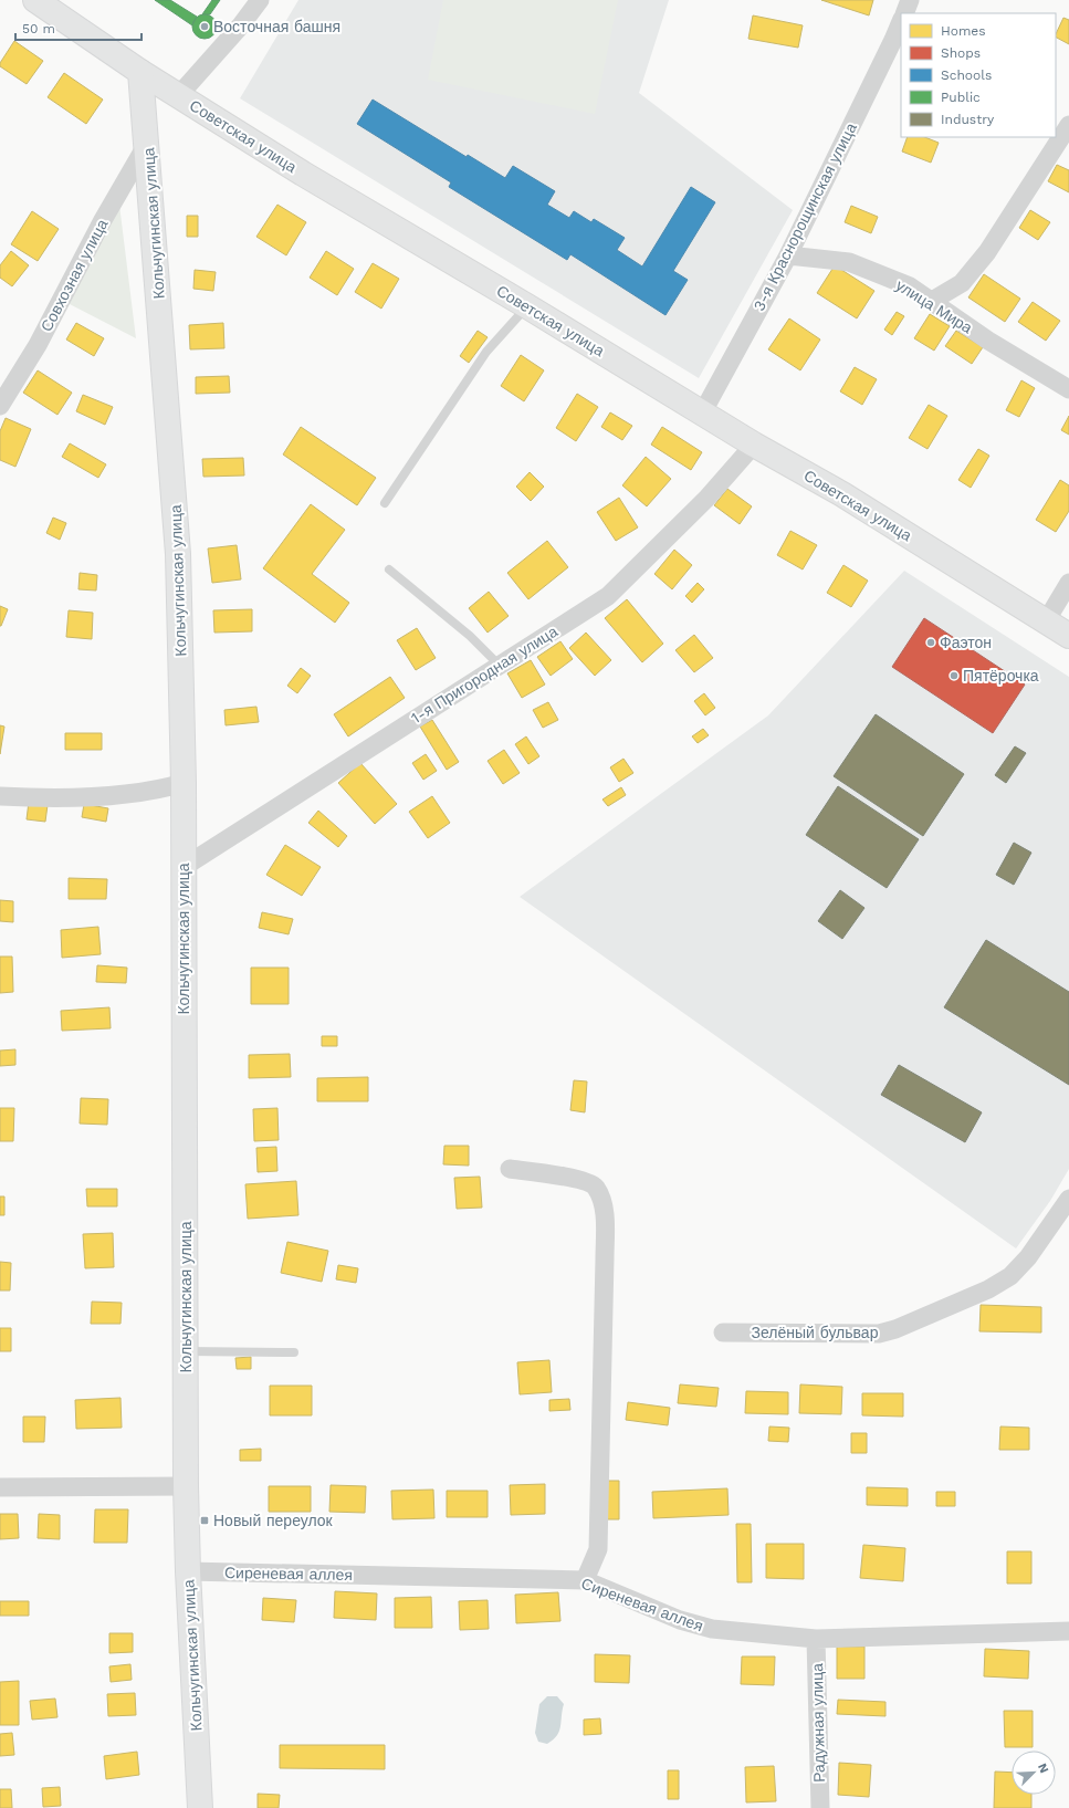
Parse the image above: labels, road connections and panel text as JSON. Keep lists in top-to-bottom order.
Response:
{
  "streets": {
    "main road": ["Советская улица", "Кольчугинская улица"],
    "street": [
      "3-я Краснорощинская улица",
      "Совхозная улица",
      "улица Мира",
      "1-я Пригородная улица",
      "Зелёный бульвар",
      "Сиреневая аллея",
      "Радужная улица"
    ]
  },
  "crossings": [
    ["Советская улица", "3-я Краснорощинская улица"],
    ["Советская улица", "Кольчугинская улица"],
    ["Советская улица", "1-я Пригородная улица"],
    ["3-я Краснорощинская улица", "улица Мира"],
    ["Кольчугинская улица", "Совхозная улица"],
    ["Кольчугинская улица", "1-я Пригородная улица"],
    ["Кольчугинская улица", "Сиреневая аллея"],
    ["Сиреневая аллея", "Радужная улица"]
  ],
  "places": {
    "other": ["Восточная башня", "Фаэтон", "Пятёрочка"],
    "transit": ["Новый переулок"]
  },
  "legend": [
    "Homes",
    "Shops",
    "Schools",
    "Public",
    "Industry"
  ],
  "scale_bar": "50 m",
  "north": "top right"
}
